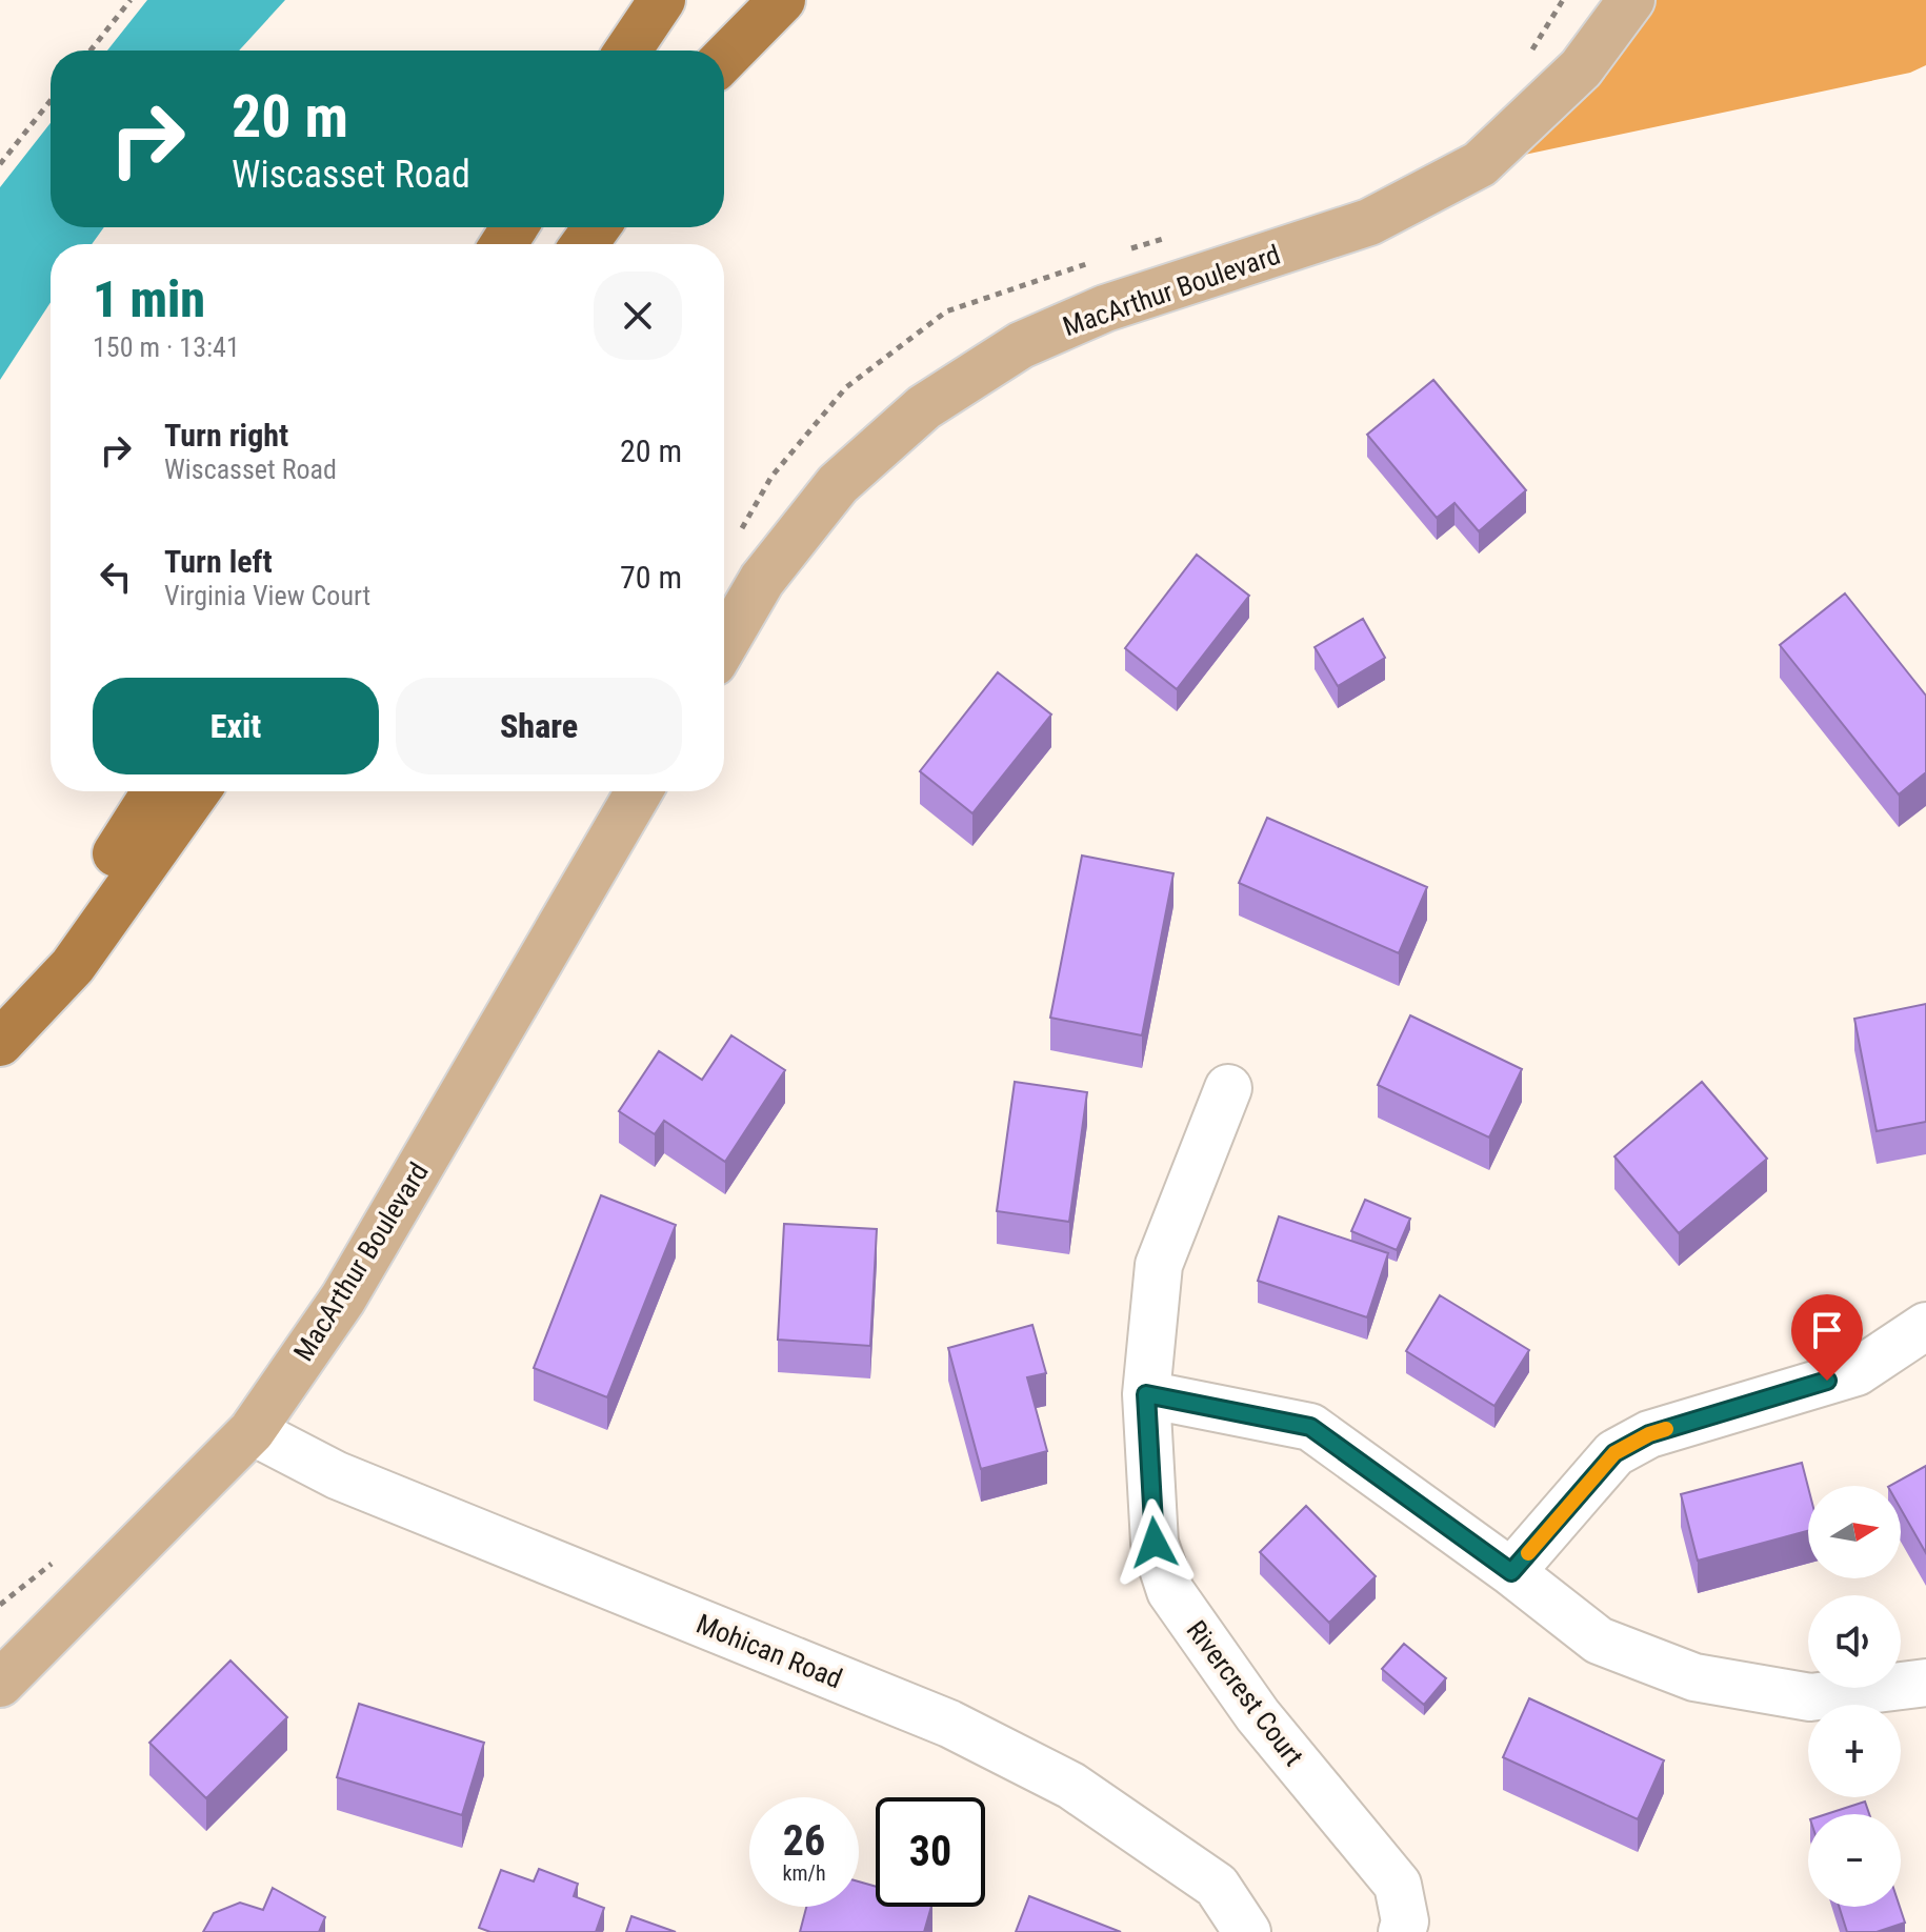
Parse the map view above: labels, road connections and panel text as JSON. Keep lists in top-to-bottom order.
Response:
{
  "streets": {
    "main road": ["MacArthur Boulevard"],
    "street": ["Mohican Road", "Rivercrest Court"]
  },
  "crossings": [
    ["MacArthur Boulevard", "Mohican Road"]
  ],
  "north": "right",
  "page": {
    "turn": ["20 m", "Wiscasset Road"],
    "heading": ["1 min", "150 m · 13:41"],
    "list": [
      {
        "name": "Turn right",
        "note": "Wiscasset Road",
        "value": "20 m"
      },
      {
        "name": "Turn left",
        "note": "Virginia View Court",
        "value": "70 m"
      }
    ],
    "buttons": ["Exit", "Share"],
    "map_buttons": ["+", "−"],
    "speed": "26 km/h",
    "limit": "30"
  }
}
